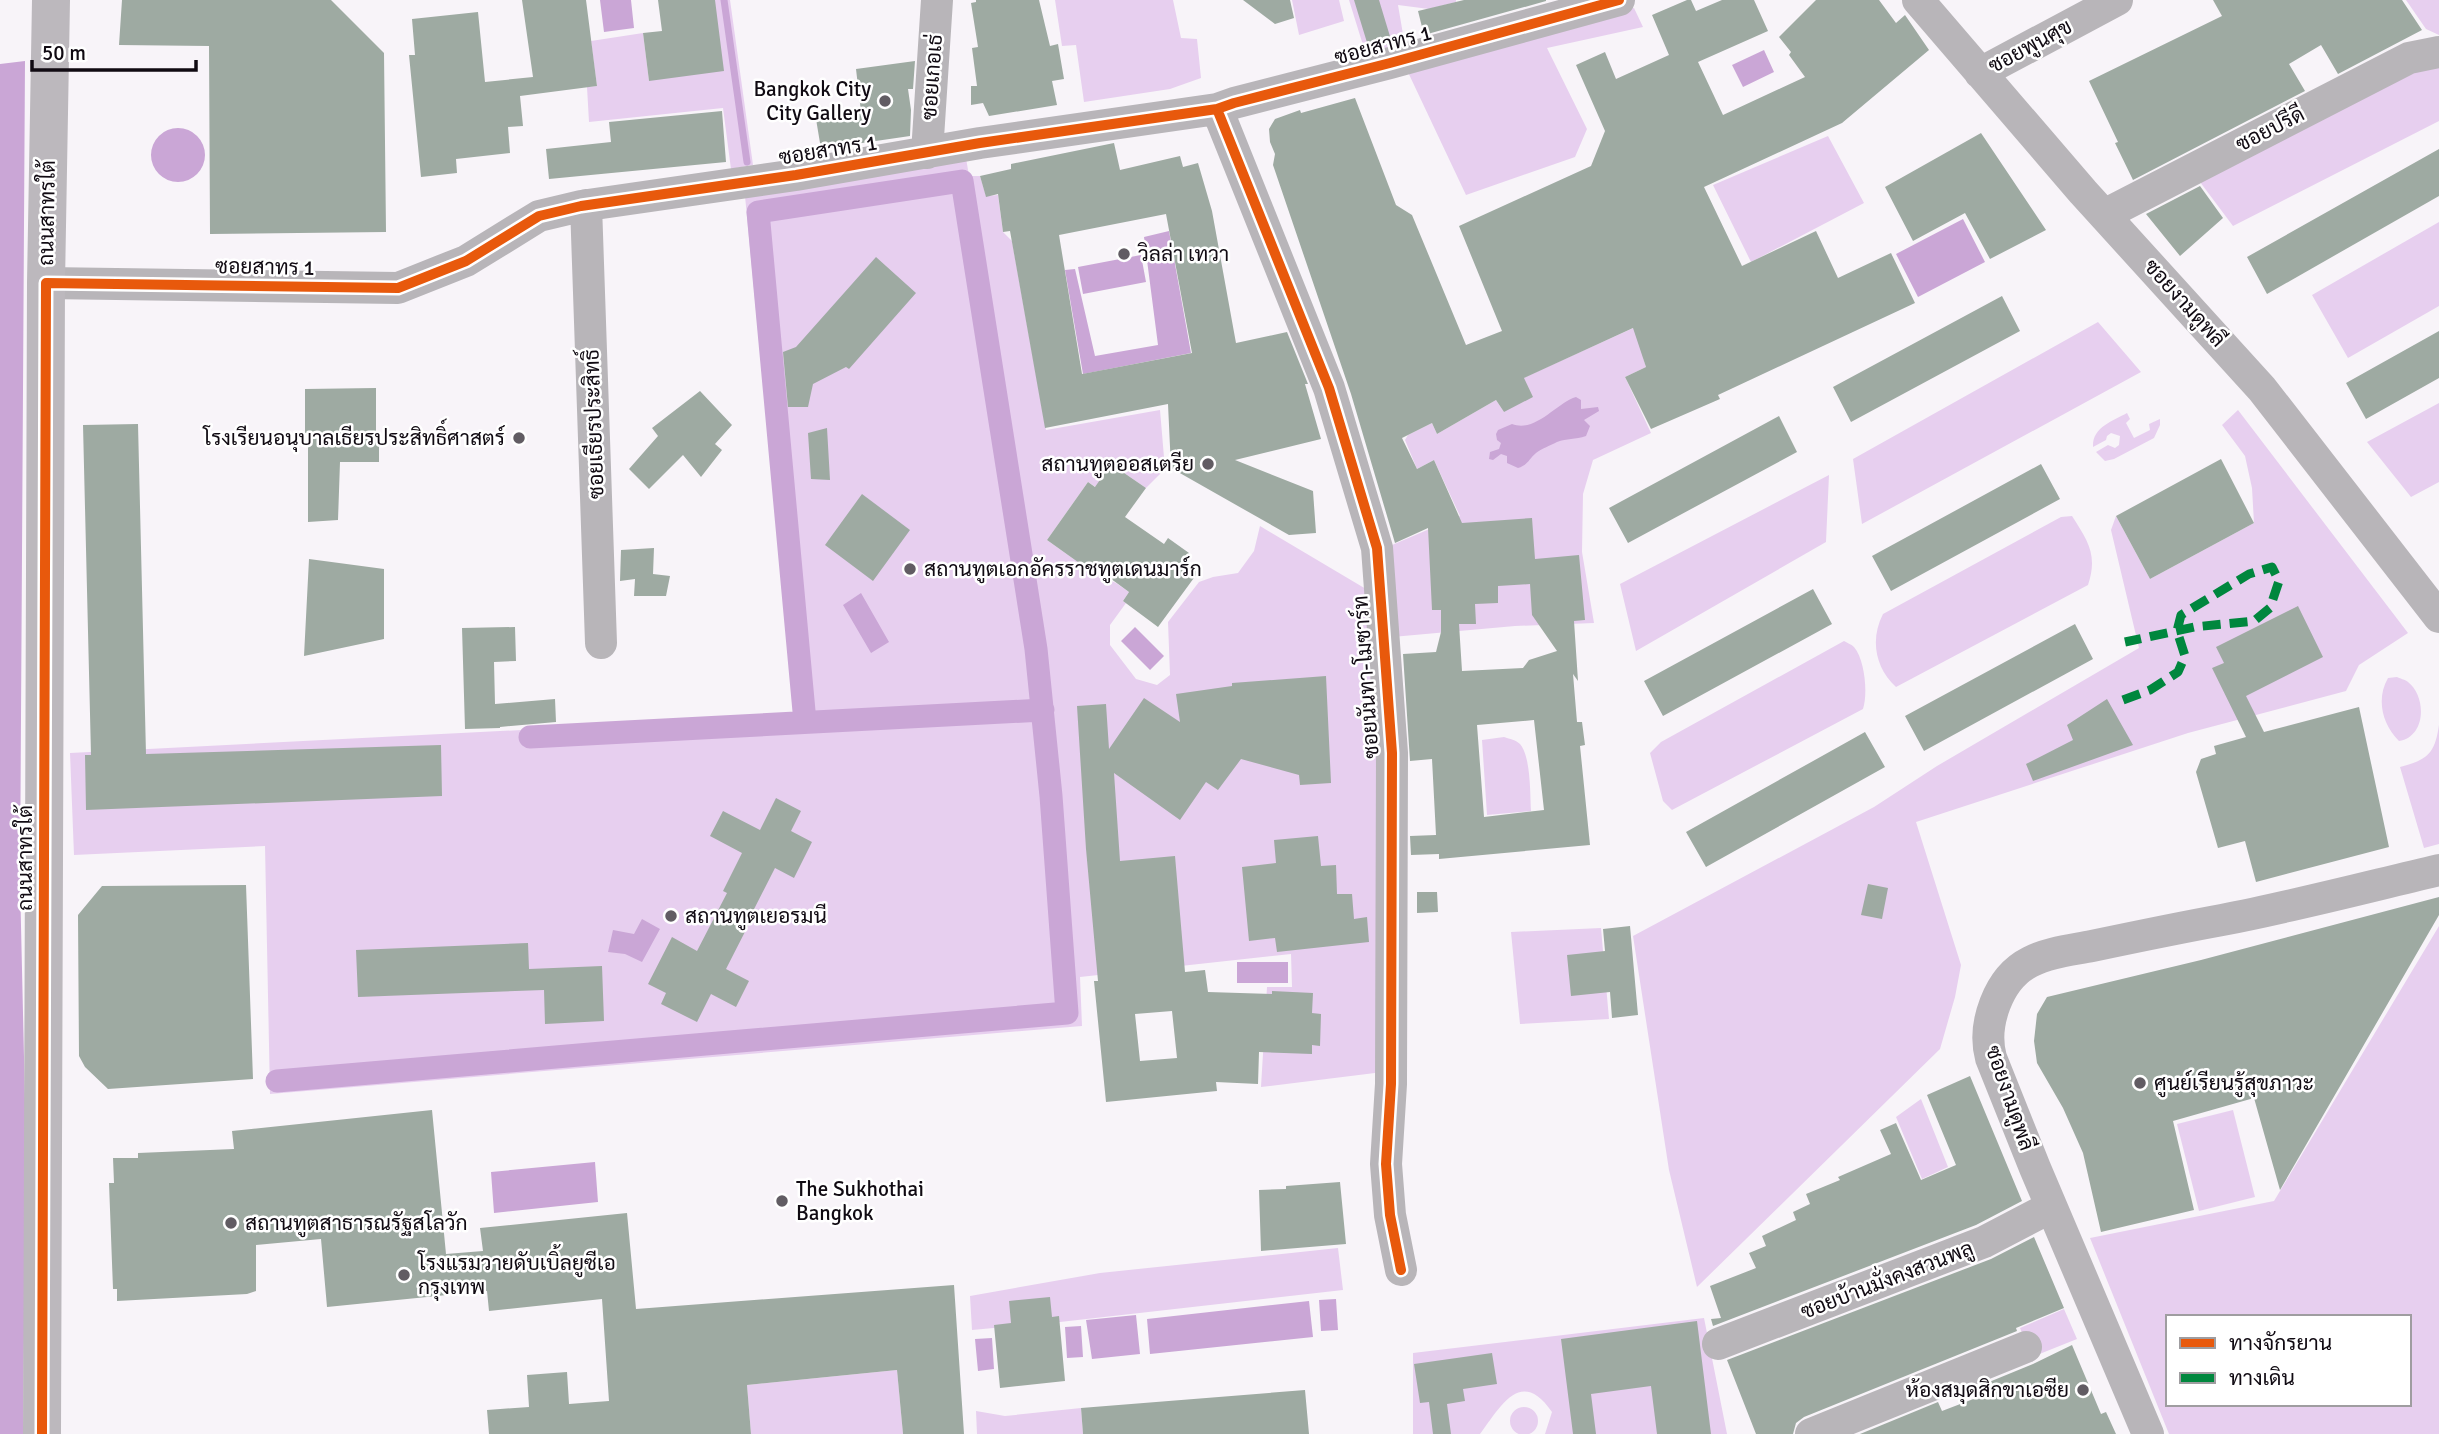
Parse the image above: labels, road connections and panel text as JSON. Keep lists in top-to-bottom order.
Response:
{
  "streets": {
    "main road": ["ถนนสาทรใต้"],
    "street": [
      "ซอยสาทร 1",
      "ซอยพูนศุข",
      "ซอยเกอเธ่",
      "ซอยปรีดี",
      "ซอยงามดูพลี",
      "ซอยเธียรประสิทธิ์",
      "ซอยนันทา-โมซาร์ท",
      "ซอยบ้านมั่งคงสวนพลู"
    ]
  },
  "crossings": [
    ["ซอยสาทร 1", "ซอยเกอเธ่"],
    ["ซอยสาทร 1", "ถนนสาทรใต้"],
    ["ซอยสาทร 1", "ซอยเธียรประสิทธิ์"],
    ["ซอยสาทร 1", "ซอยนันทา-โมซาร์ท"],
    ["ซอยพูนศุข", "ซอยงามดูพลี"],
    ["ซอยปรีดี", "ซอยงามดูพลี"],
    ["ซอยงามดูพลี", "ซอยบ้านมั่งคงสวนพลู"]
  ],
  "places": [
    "Bangkok City City Gallery",
    "วิลล่า เทวา",
    "โรงเรียนอนุบาลเธียรประสิทธิ์ศาสตร์",
    "สถานทูตออสเตรีย",
    "สถานทูตเอกอัครราชทูตเดนมาร์ก",
    "สถานทูตเยอรมนี",
    "ศูนย์เรียนรู้สุขภาวะ",
    "The Sukhothai Bangkok",
    "สถานทูตสาธารณรัฐสโลวัก",
    "โรงแรมวายดับเบิ้ลยูซีเอ กรุงเทพ",
    "ห้องสมุดสิกขาเอซีย"
  ],
  "legend": ["ทางจักรยาน", "ทางเดิน"],
  "scale_bar": "50 m"
}
